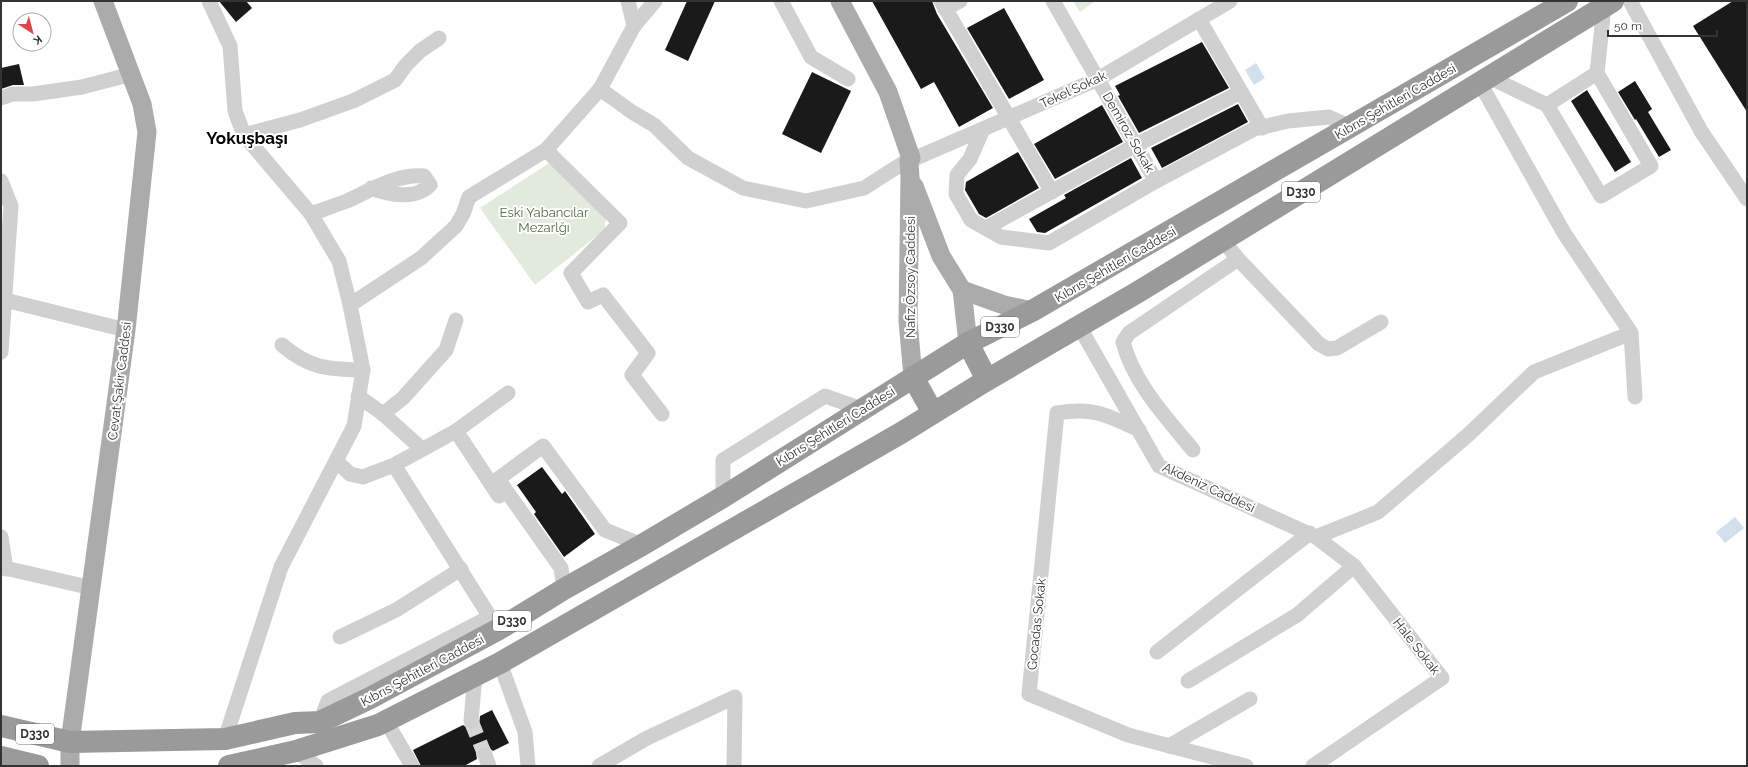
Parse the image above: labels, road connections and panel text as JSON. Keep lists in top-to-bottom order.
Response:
{
  "streets": {
    "highway": ["Kıbrıs Şehitleri Caddesi", "D330"],
    "main road": ["Nafiz Özsoy Caddesi", "Cevat Şakir Caddesi"],
    "street": [
      "Tekel Sokak",
      "Demiroz Sokak",
      "Akdeniz Caddesi",
      "Gocadas Sokak",
      "Hale Sokak"
    ]
  },
  "crossings": [
    ["Tekel Sokak", "Demiroz Sokak"],
    ["Tekel Sokak", "Nafiz Özsoy Caddesi"],
    ["Kıbrıs Şehitleri Caddesi", "D330"],
    ["Kıbrıs Şehitleri Caddesi", "Nafiz Özsoy Caddesi"],
    ["Kıbrıs Şehitleri Caddesi", "Cevat Şakir Caddesi"],
    ["Kıbrıs Şehitleri Caddesi", "Akdeniz Caddesi"],
    ["D330", "Cevat Şakir Caddesi"],
    ["Akdeniz Caddesi", "Gocadas Sokak"],
    ["Akdeniz Caddesi", "Hale Sokak"]
  ],
  "districts": ["Yokuşbaşı"],
  "parks": ["Eski Yabancılar Mezarlğı"],
  "scale_bar": "50 m",
  "north": "bottom right"
}
